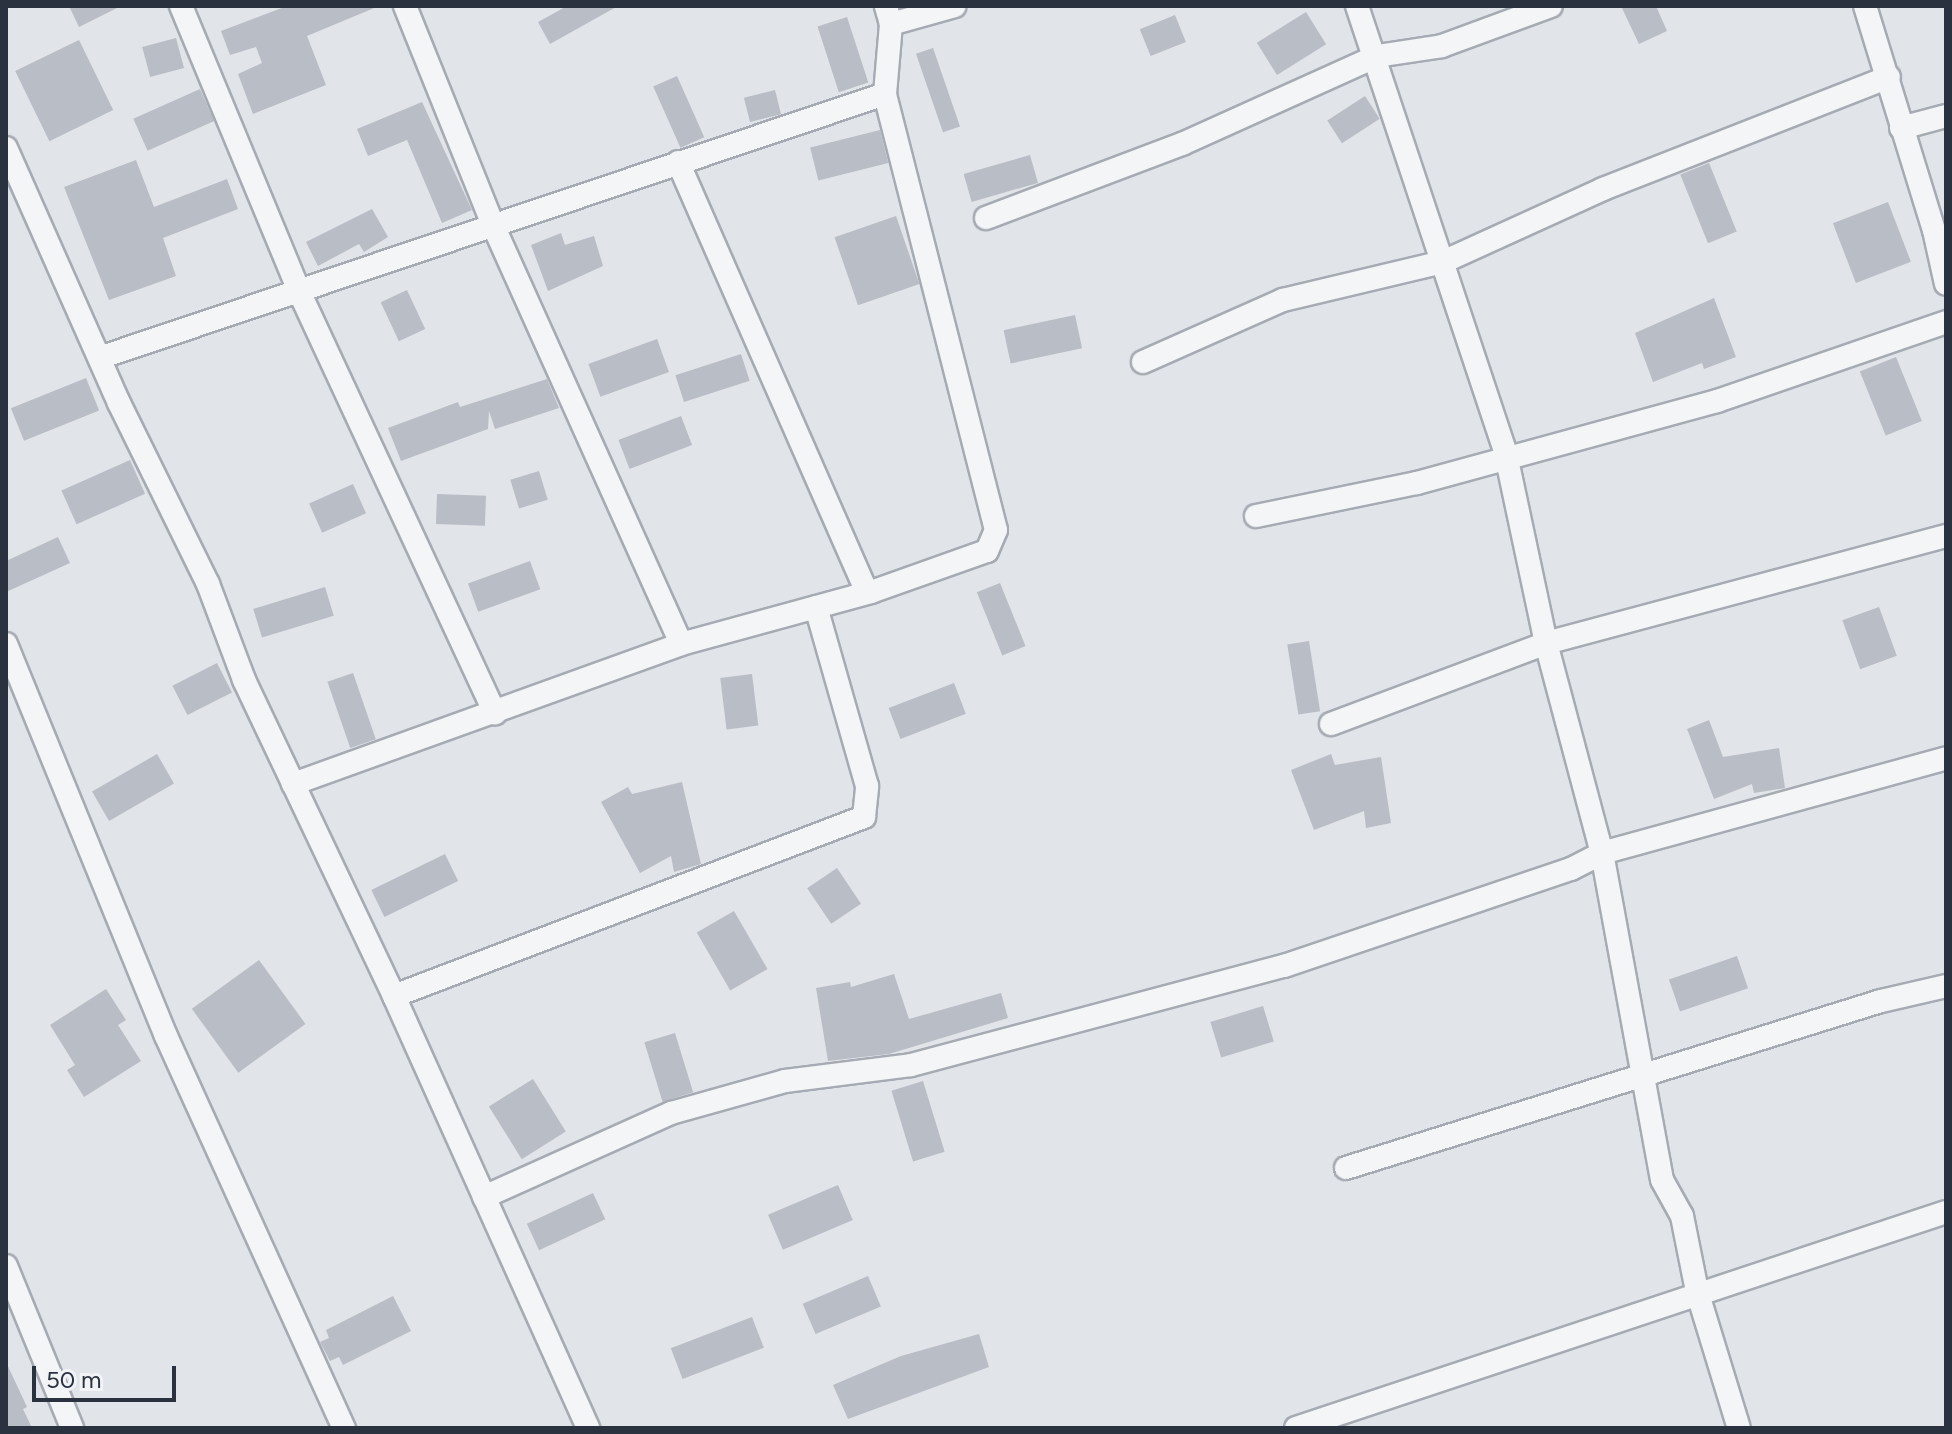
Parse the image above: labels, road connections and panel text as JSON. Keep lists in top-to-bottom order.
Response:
{
  "scale_bar": "50 m"
}
